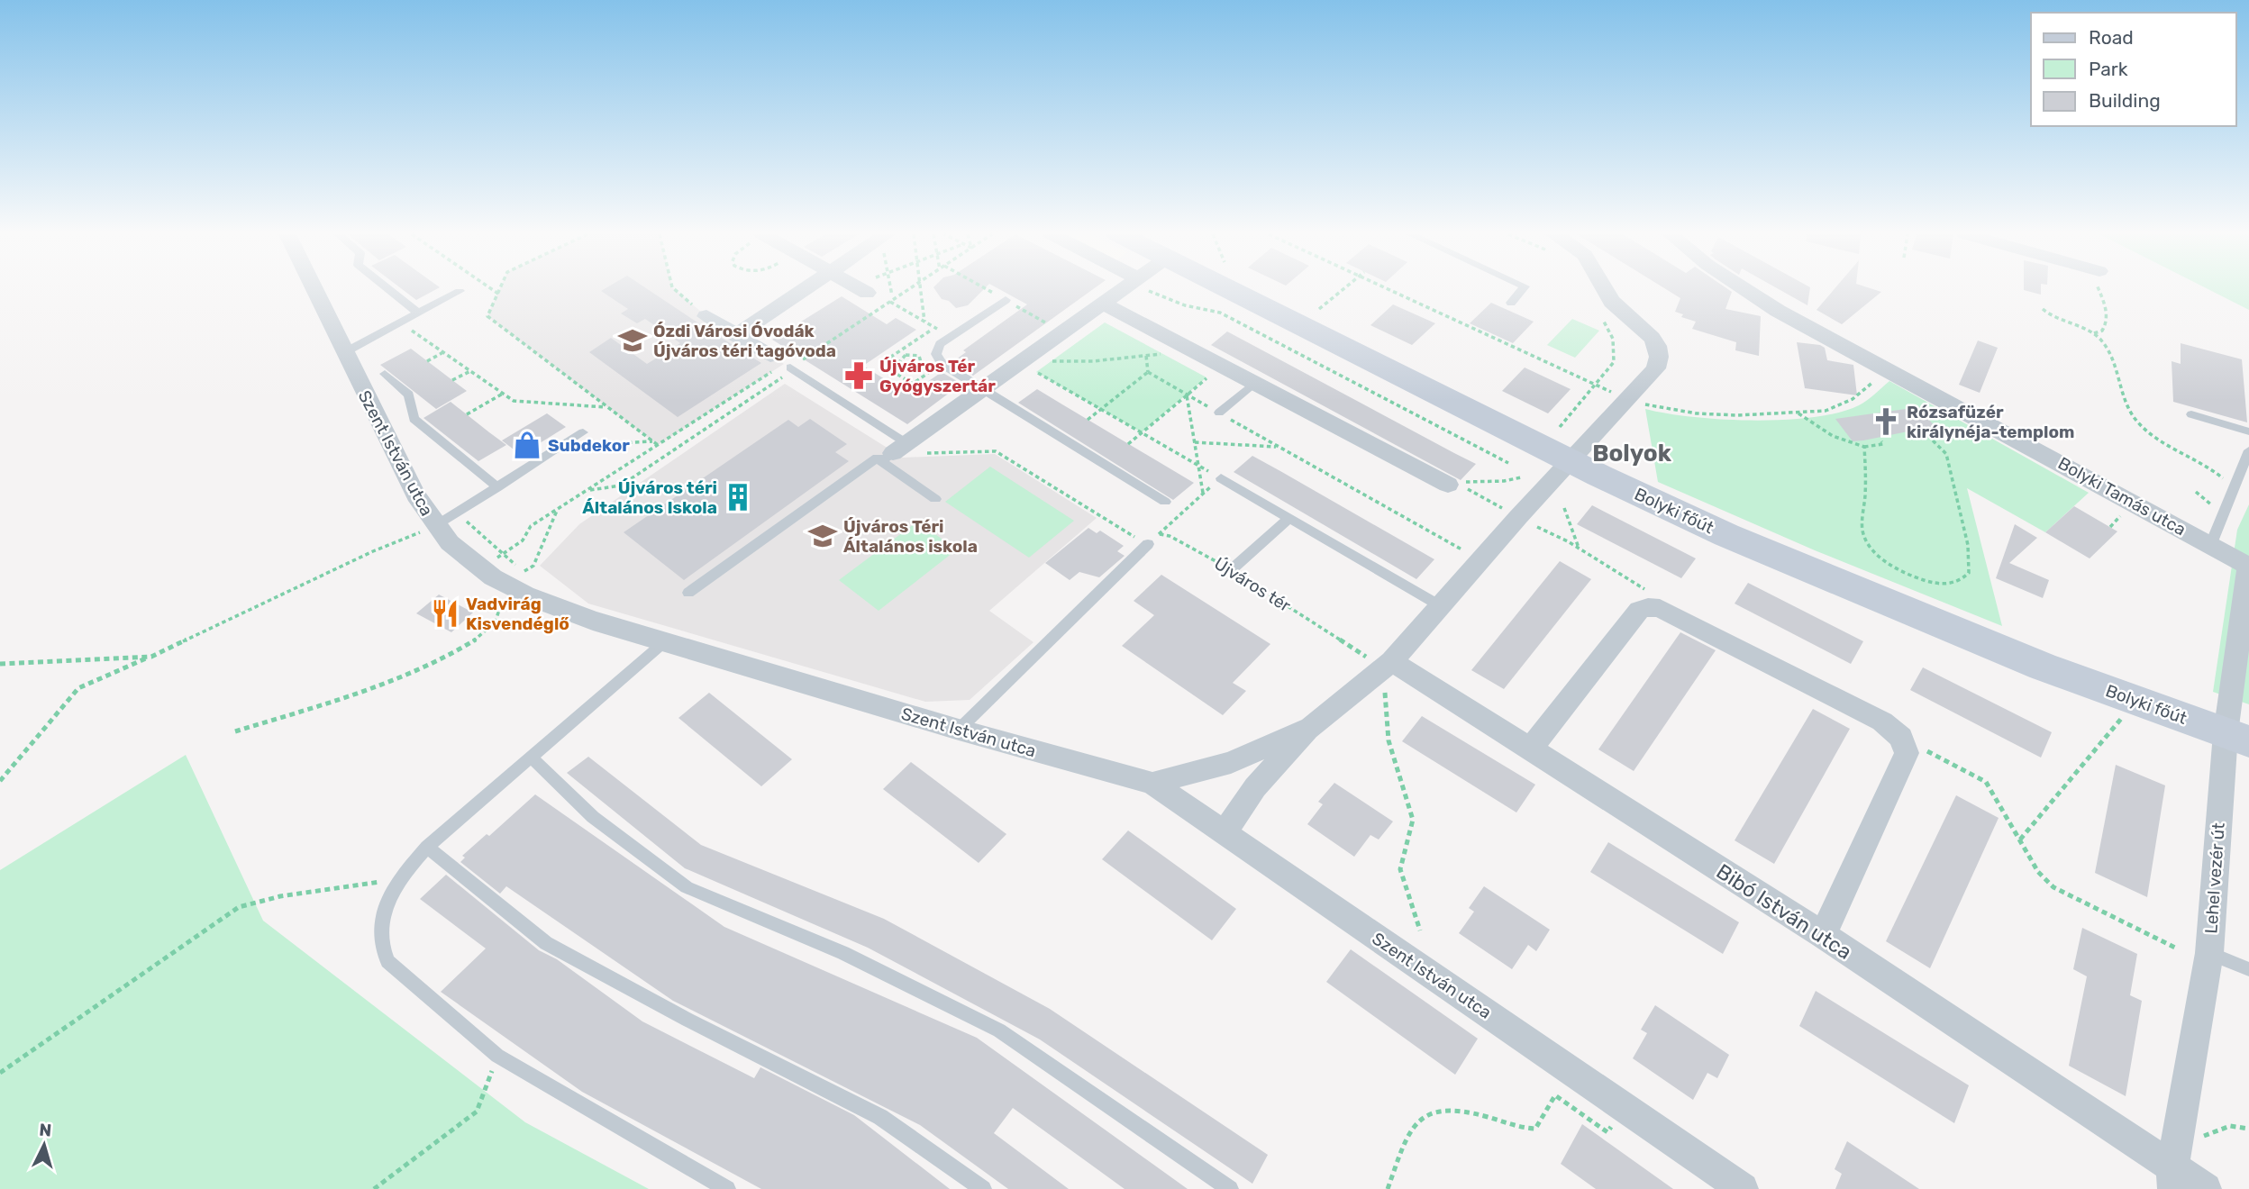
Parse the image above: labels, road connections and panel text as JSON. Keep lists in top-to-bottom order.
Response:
{
  "streets": {
    "main road": ["Bolyki főút"],
    "street": [
      "Szent István utca",
      "Bolyki Tamás utca",
      "Lehel vezér út",
      "Bibó István utca"
    ],
    "path": ["Újváros tér"]
  },
  "crossings": [
    ["Bolyki Tamás utca", "Lehel vezér út"],
    ["Bolyki főút", "Lehel vezér út"],
    ["Újváros tér", "Bibó István utca"],
    ["Lehel vezér út", "Bibó István utca"]
  ],
  "districts": ["Bolyok"],
  "places": {
    "school or university": ["Ózdi Városi Óvodák Újváros téri tagóvoda", "Újváros Téri Általános iskola"],
    "pharmacy": ["Újváros Tér Gyógyszertár"],
    "church": ["Rózsafüzér királynéja-templom"],
    "shop": ["Subdekor"],
    "building": ["Újváros téri Általános Iskola"],
    "restaurant": ["Vadvirág Kisvendéglő"]
  },
  "legend": ["Road", "Park", "Building"],
  "north": "top"
}
